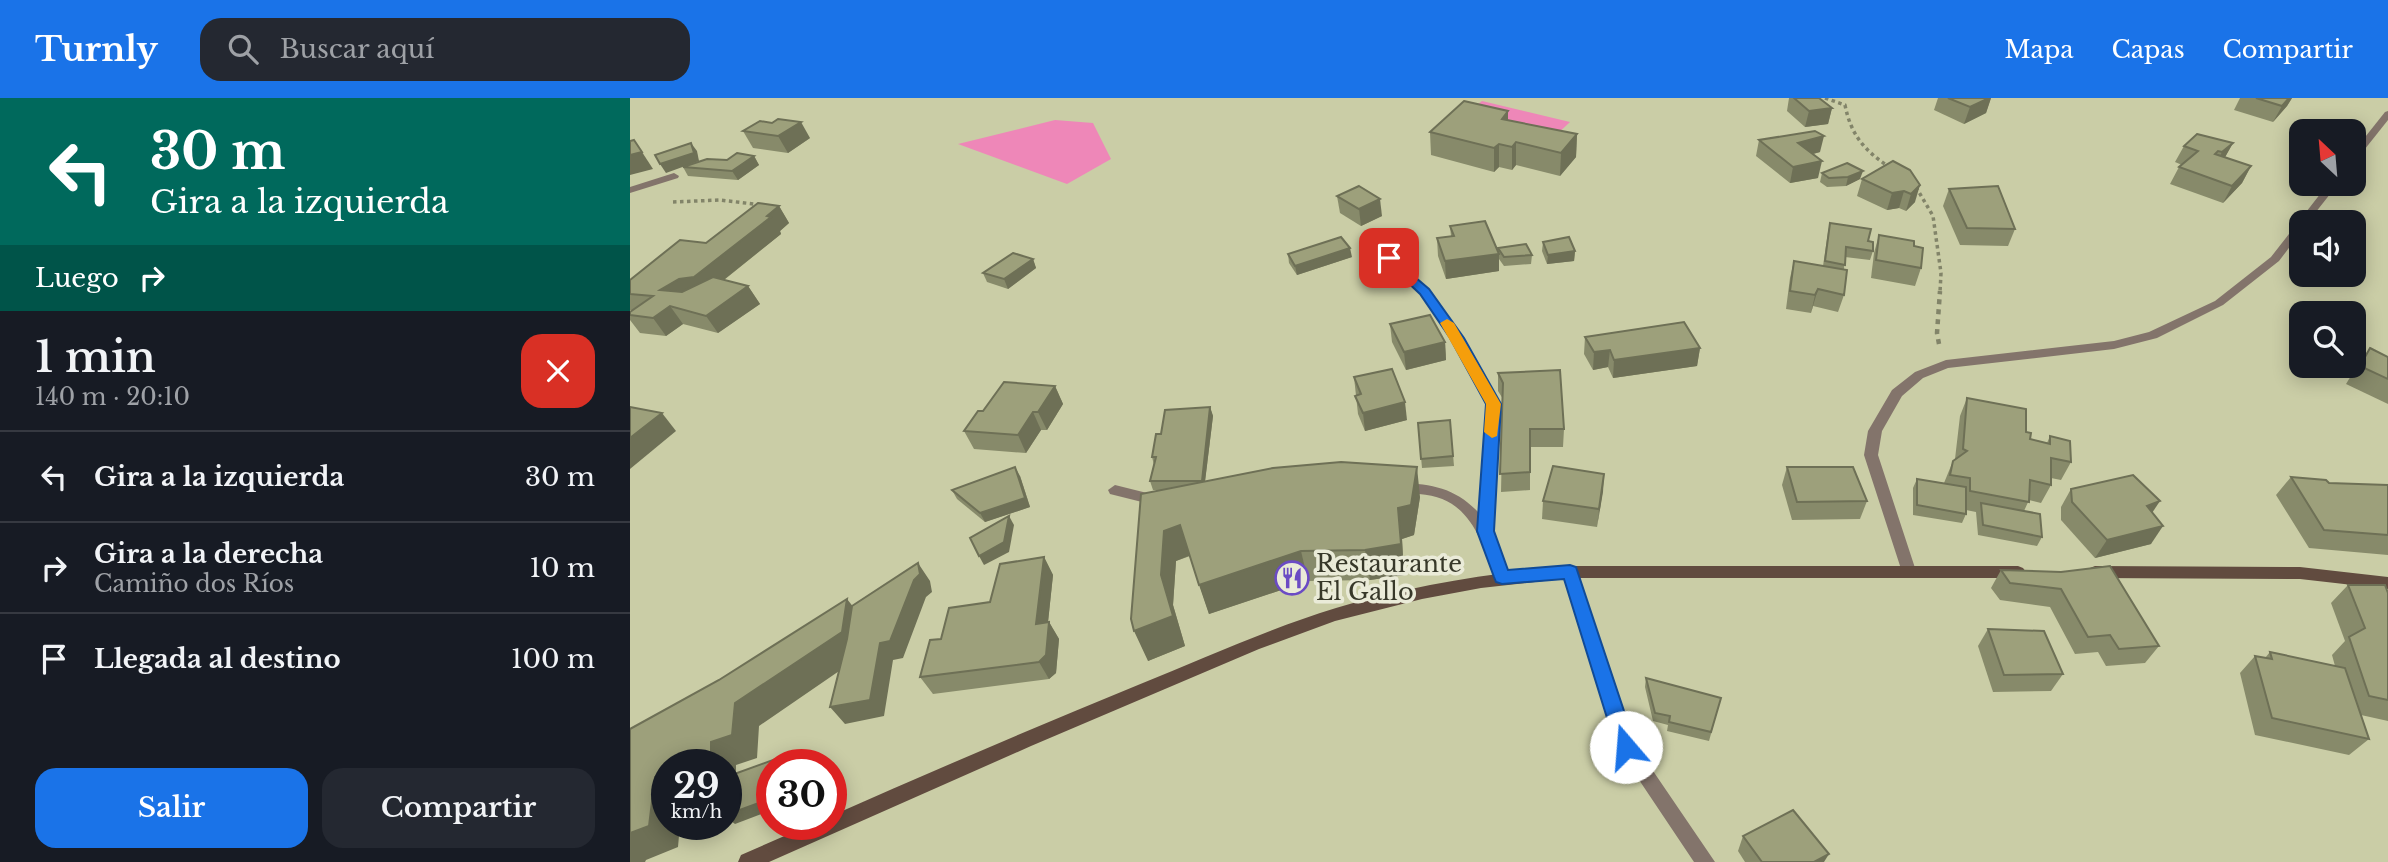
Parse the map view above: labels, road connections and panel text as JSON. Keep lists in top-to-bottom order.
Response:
{
  "places": {
    "restaurant": ["Restaurante El Gallo"]
  },
  "north": "top left",
  "page": {
    "header": "Turnly",
    "search": "Buscar aquí",
    "nav": ["Mapa", "Capas", "Compartir"],
    "turn": ["30 m", "Gira a la izquierda"],
    "then": "Luego",
    "heading": ["1 min", "140 m · 20:10"],
    "list": [
      {
        "name": "Gira a la izquierda",
        "value": "30 m"
      },
      {
        "name": "Gira a la derecha",
        "note": "Camiño dos Ríos",
        "value": "10 m"
      },
      {
        "name": "Llegada al destino",
        "value": "100 m"
      }
    ],
    "speed": "29 km/h",
    "limit": "30",
    "buttons": ["Salir", "Compartir"]
  }
}
